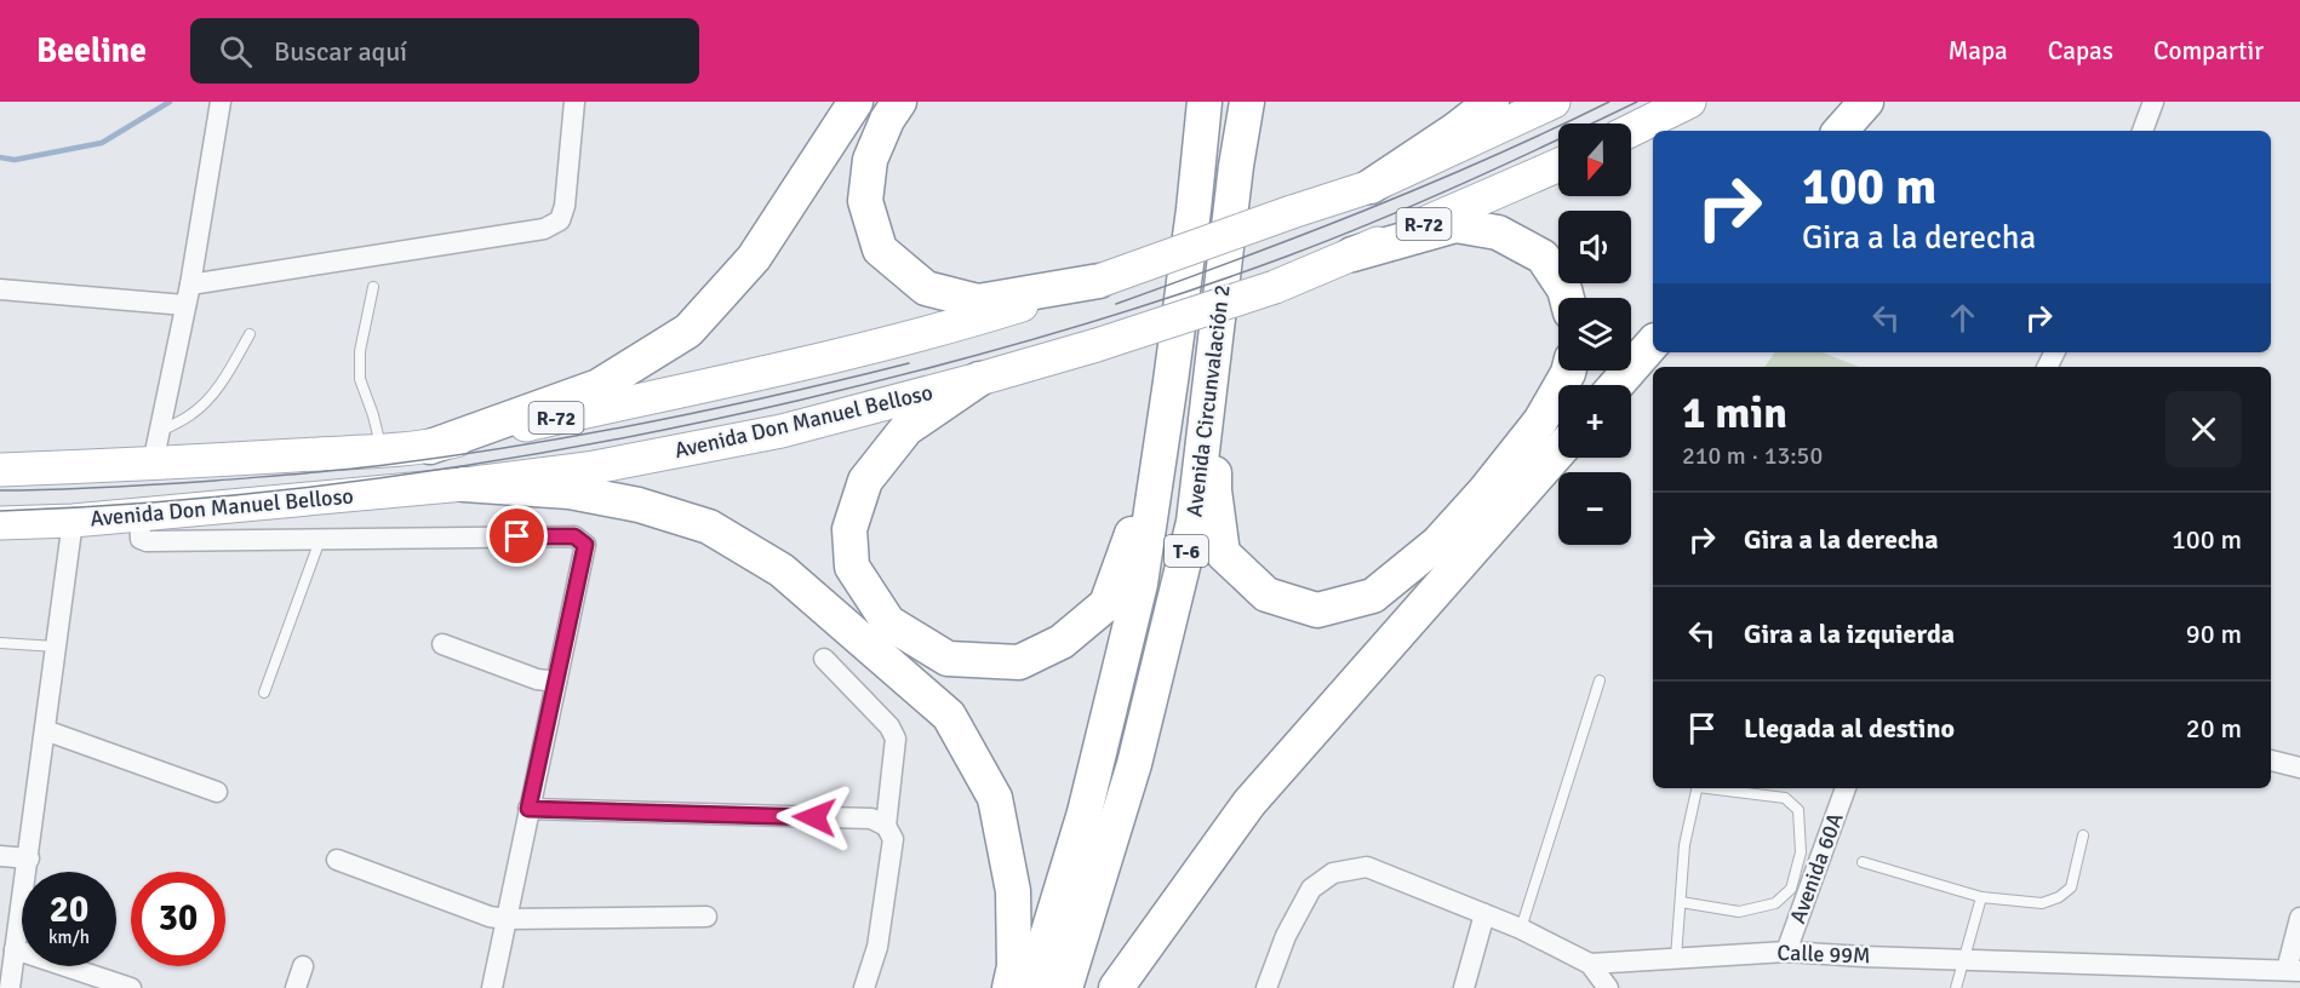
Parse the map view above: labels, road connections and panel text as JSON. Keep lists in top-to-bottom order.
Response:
{
  "streets": {
    "highway": ["Avenida Circunvalación 2", "T-6"],
    "main road": ["R-72", "Avenida Don Manuel Belloso"],
    "street": ["Avenida 60A", "Calle 99M"]
  },
  "crossings": [
    ["Avenida 60A", "Calle 99M"]
  ],
  "north": "bottom",
  "page": {
    "header": "Beeline",
    "search": "Buscar aquí",
    "nav": ["Mapa", "Capas", "Compartir"],
    "map_buttons": ["+", "−"],
    "turn": ["100 m", "Gira a la derecha"],
    "heading": ["1 min", "210 m · 13:50"],
    "list": [
      {
        "name": "Gira a la derecha",
        "value": "100 m"
      },
      {
        "name": "Gira a la izquierda",
        "value": "90 m"
      },
      {
        "name": "Llegada al destino",
        "value": "20 m"
      }
    ],
    "speed": "20 km/h",
    "limit": "30"
  }
}
